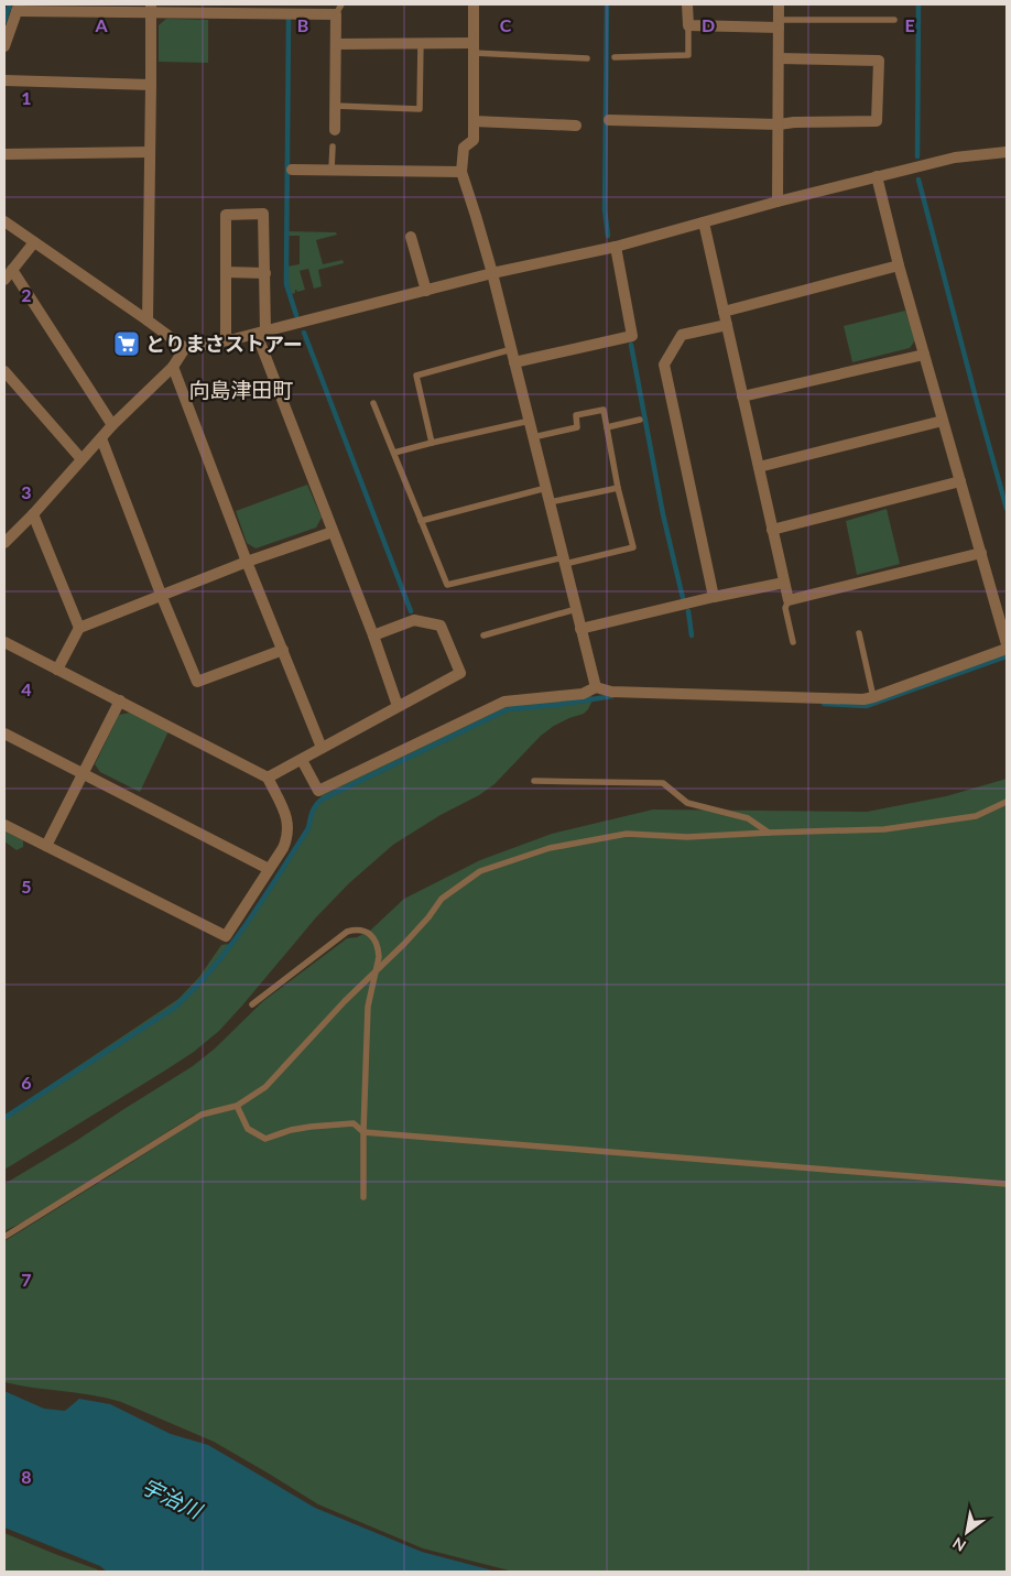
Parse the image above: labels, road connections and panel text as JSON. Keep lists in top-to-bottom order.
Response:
{
  "districts": ["向島津田町"],
  "water": ["宇治川"],
  "places": {
    "supermarket": ["とりまさストアー"]
  },
  "north": "bottom left",
  "grid": {
    "columns": [
      "A",
      "B",
      "C",
      "D",
      "E"
    ],
    "rows": [
      "1",
      "2",
      "3",
      "4",
      "5",
      "6",
      "7",
      "8"
    ]
  }
}
